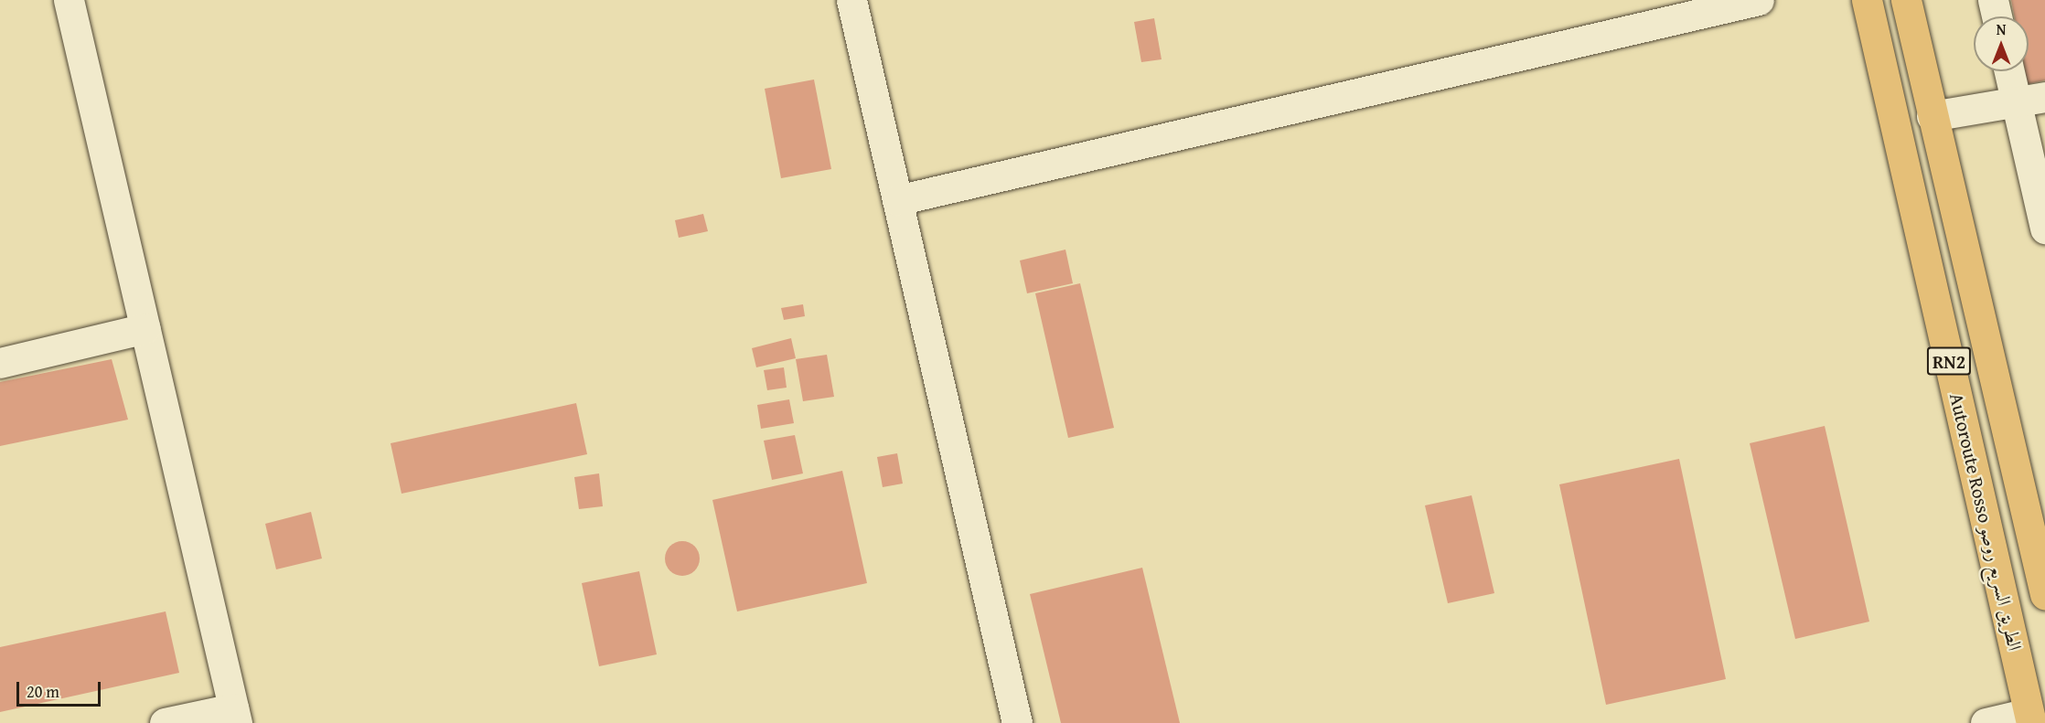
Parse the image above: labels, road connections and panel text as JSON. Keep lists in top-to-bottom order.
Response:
{
  "streets": {
    "highway": ["RN2", "Autoroute Rosso الطريق السريع روصو"]
  },
  "scale_bar": "20 m",
  "north": "top"
}
